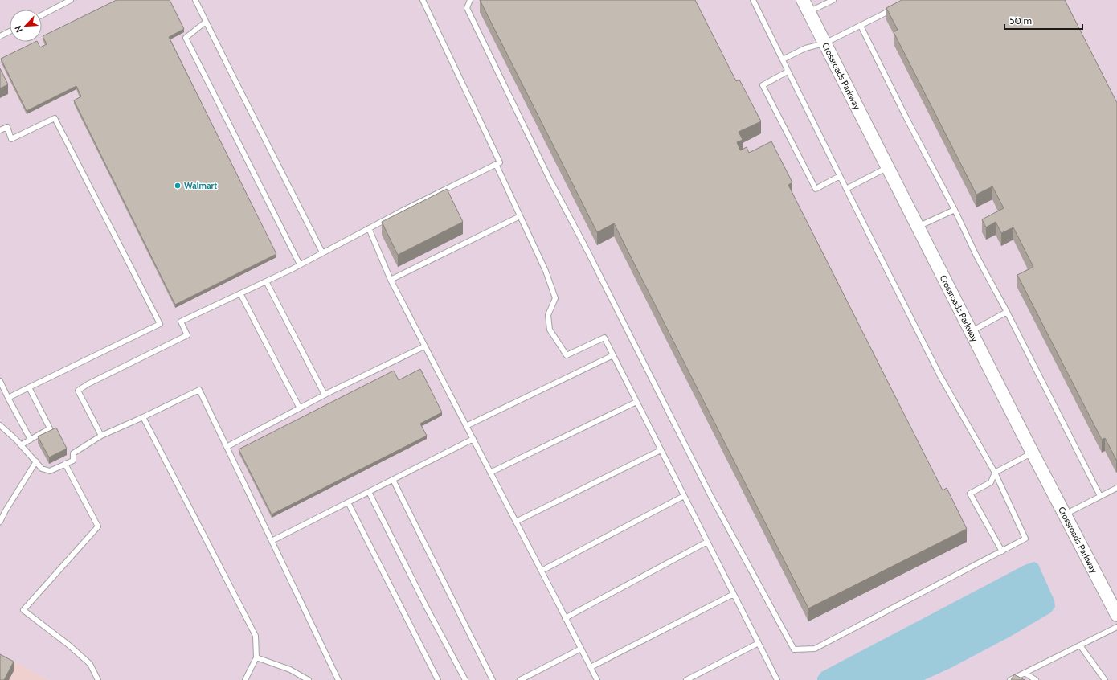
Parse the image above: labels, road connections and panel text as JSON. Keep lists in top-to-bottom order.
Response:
{
  "streets": {
    "street": ["Crossroads Parkway"]
  },
  "places": ["Walmart"],
  "scale_bar": "50 m",
  "north": "bottom left"
}
